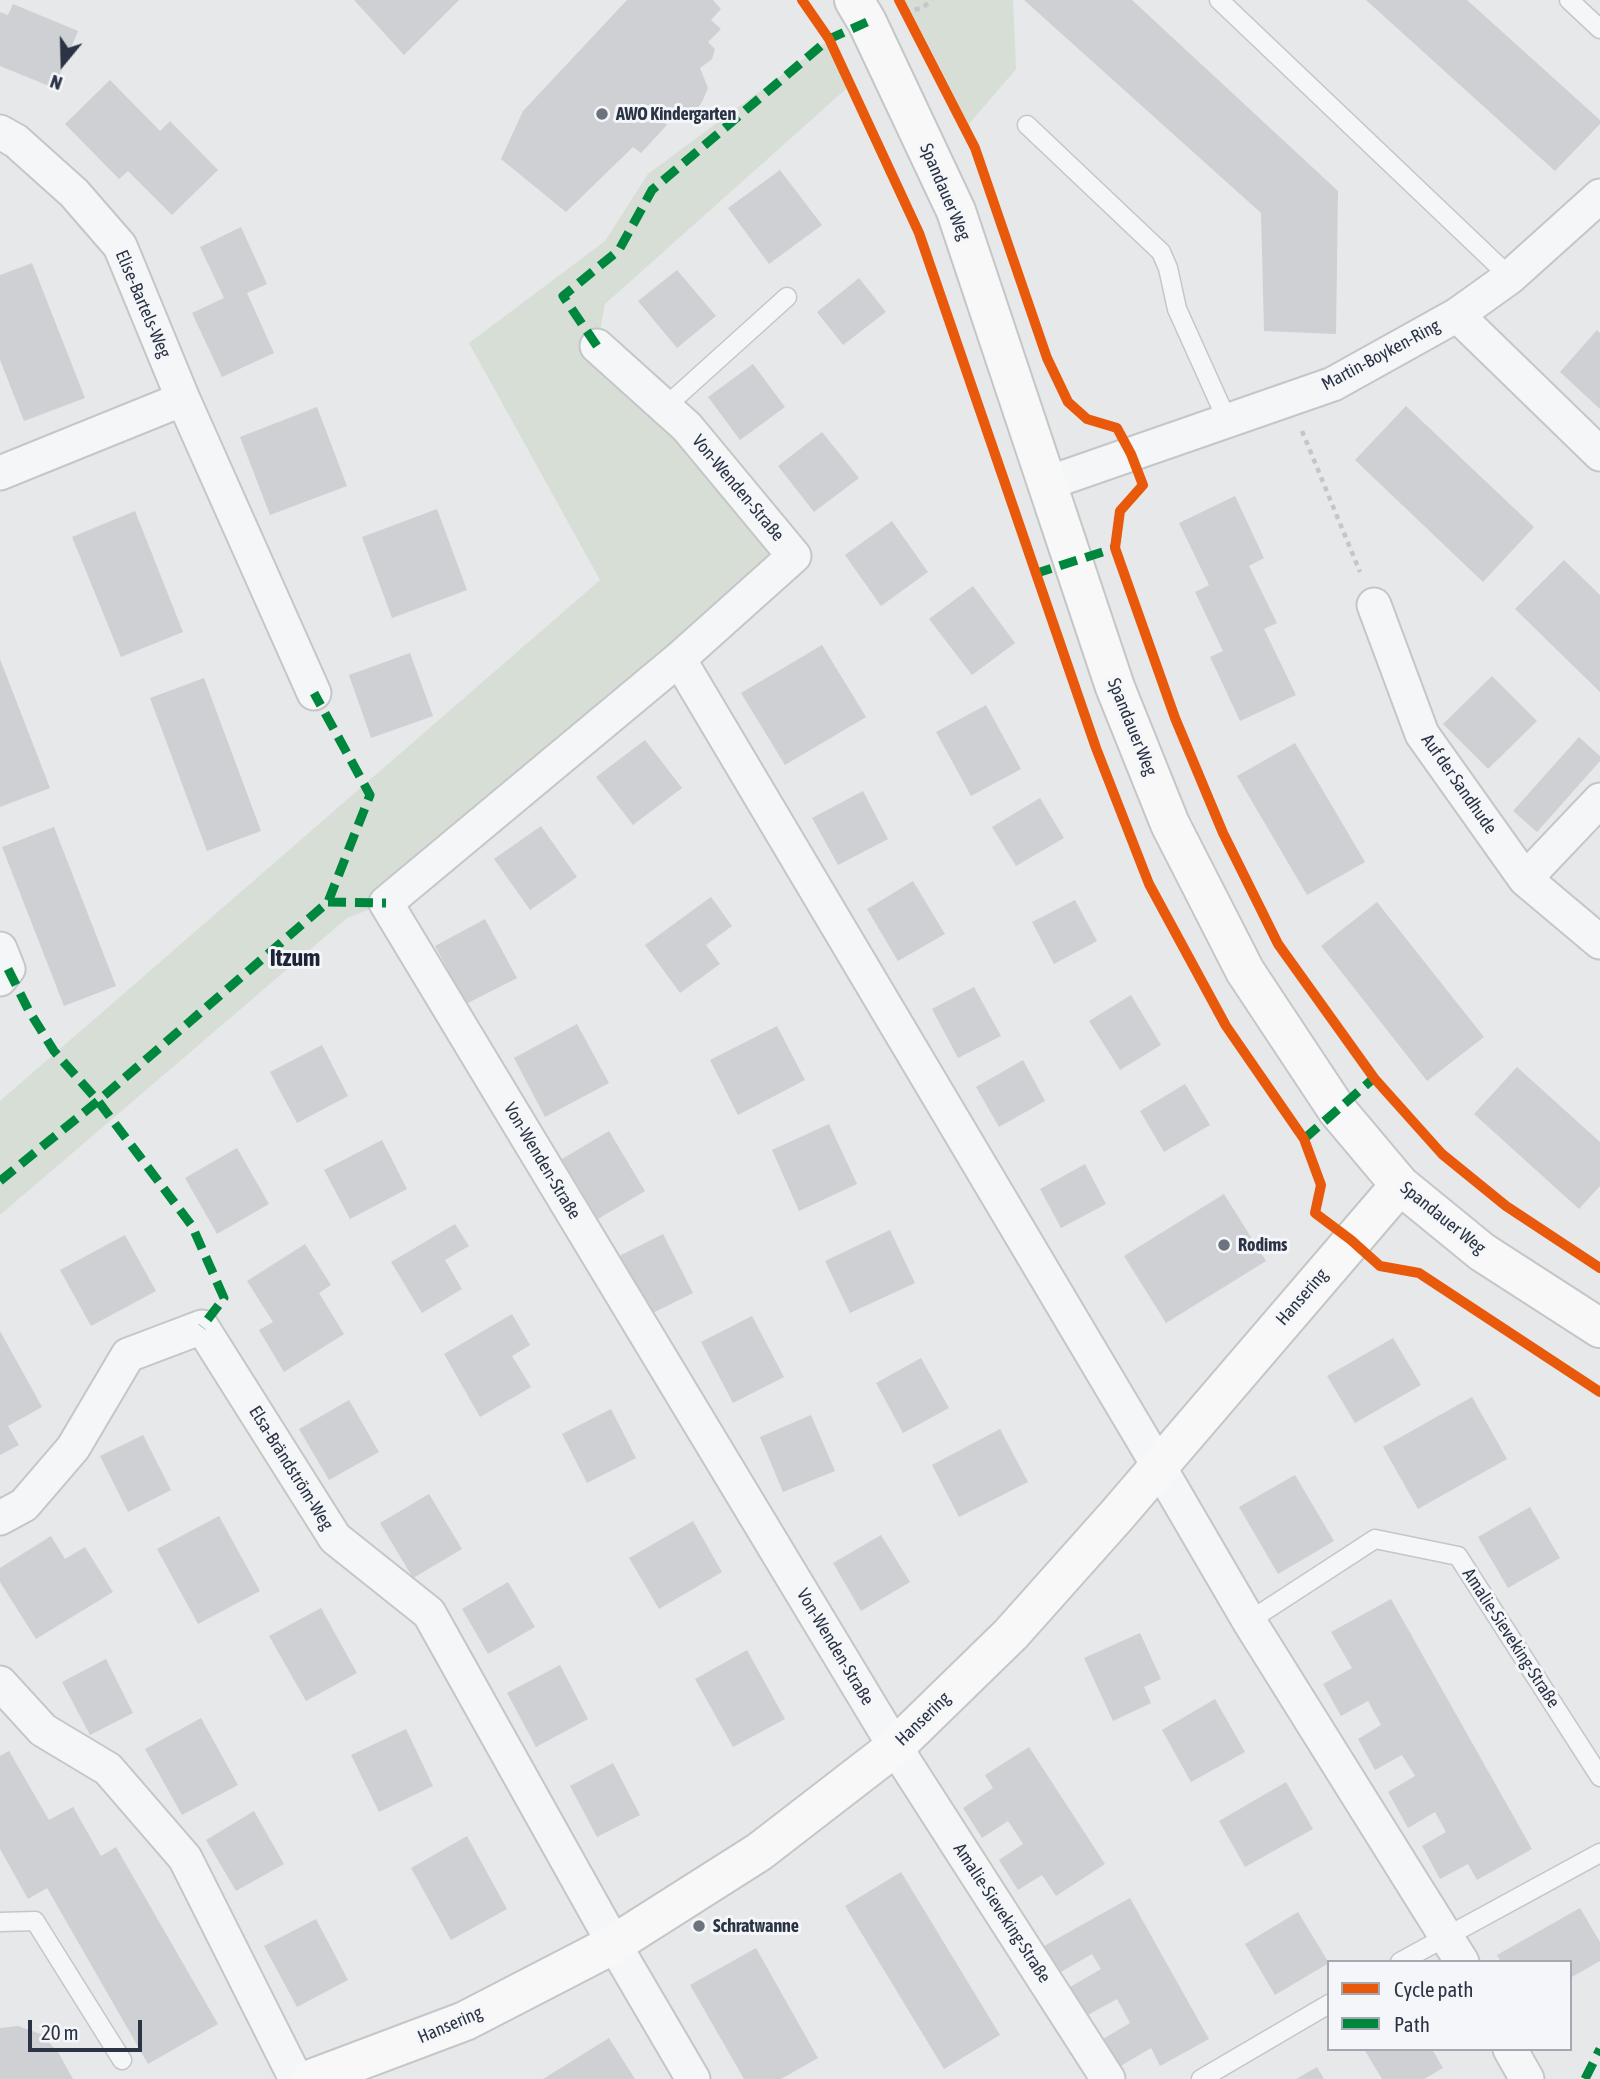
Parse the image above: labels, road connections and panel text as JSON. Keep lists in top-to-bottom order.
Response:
{
  "streets": {
    "street": [
      "Spandauer Weg",
      "Elise-Bartels-Weg",
      "Martin-Boyken-Ring",
      "Von-Wenden-Straße",
      "Auf der Sandhude",
      "Hansering",
      "Elsa-Brändström-Weg",
      "Amalie-Sieveking-Straße"
    ]
  },
  "crossings": [
    ["Spandauer Weg", "Martin-Boyken-Ring"],
    ["Spandauer Weg", "Hansering"],
    ["Von-Wenden-Straße", "Hansering"],
    ["Von-Wenden-Straße", "Amalie-Sieveking-Straße"],
    ["Hansering", "Elsa-Brändström-Weg"],
    ["Hansering", "Amalie-Sieveking-Straße"]
  ],
  "districts": ["Itzum"],
  "places": ["AWO Kindergarten", "Rodims", "Schratwanne"],
  "legend": ["Cycle path", "Path"],
  "scale_bar": "20 m",
  "north": "bottom"
}
